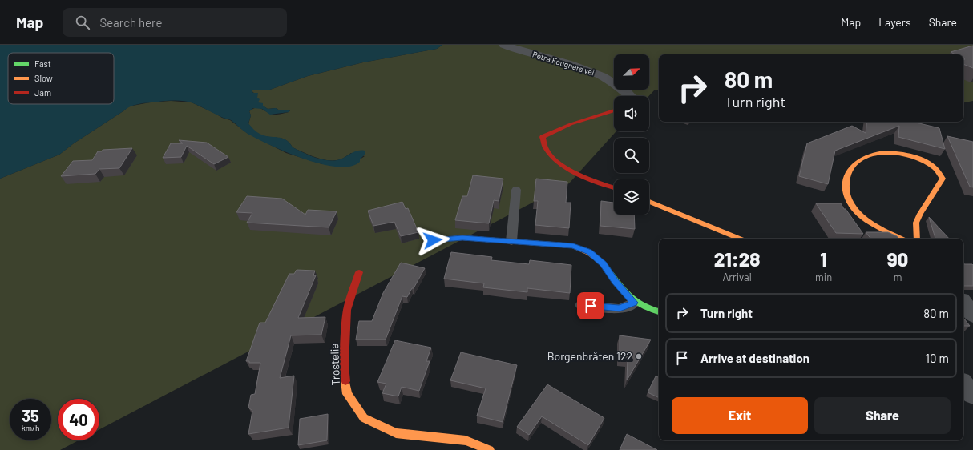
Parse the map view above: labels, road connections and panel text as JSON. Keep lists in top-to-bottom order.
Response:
{
  "streets": {
    "street": ["Petra Fougners vei", "Trostelia"]
  },
  "places": ["Borgenbråten 122"],
  "legend": ["Fast", "Slow", "Jam"],
  "north": "top right",
  "page": {
    "header": "Map",
    "search": "Search here",
    "nav": ["Map", "Layers", "Share"],
    "turn": ["80 m", "Turn right"],
    "eta": [
      "21:28",
      "Arrival",
      "1",
      "min",
      "90",
      "m"
    ],
    "list": [
      {
        "name": "Turn right",
        "value": "80 m"
      },
      {
        "name": "Arrive at destination",
        "value": "10 m"
      }
    ],
    "buttons": ["Exit", "Share"],
    "speed": "35 km/h",
    "limit": "40"
  }
}
